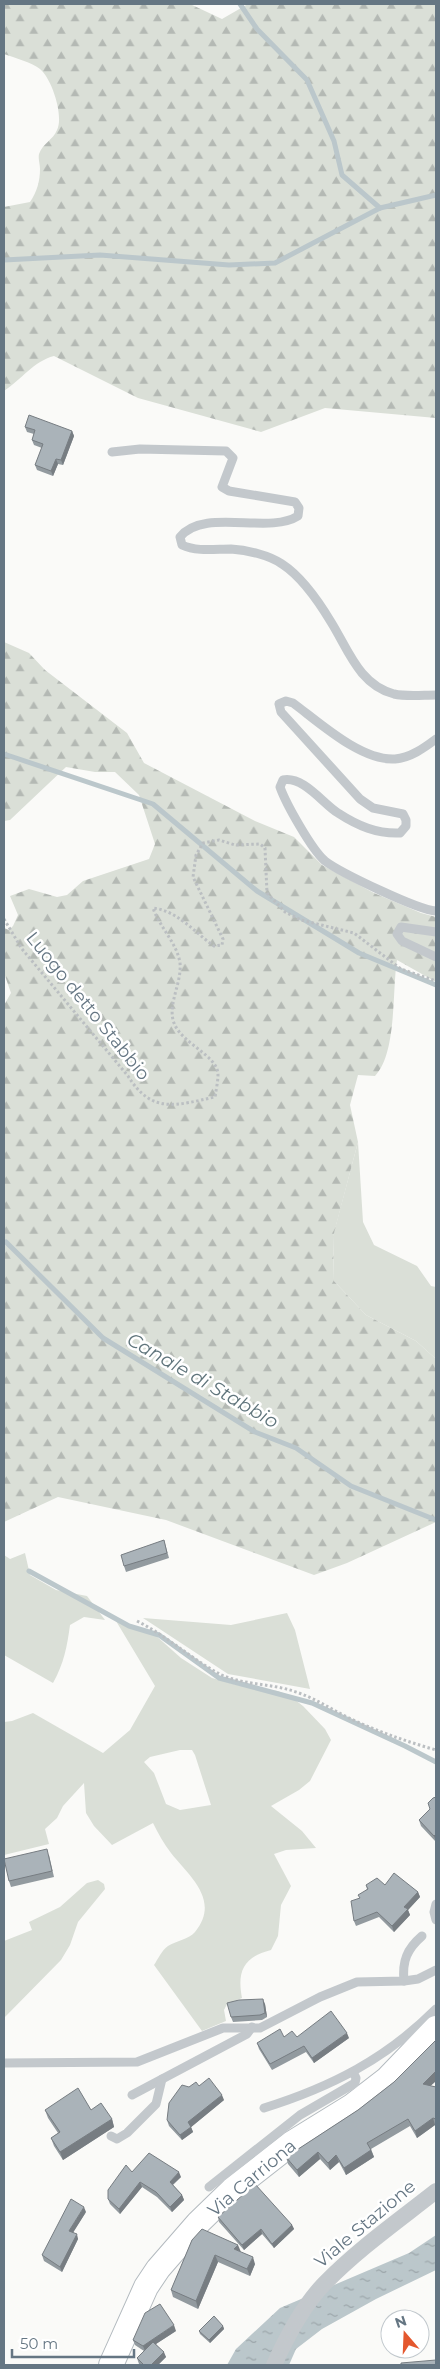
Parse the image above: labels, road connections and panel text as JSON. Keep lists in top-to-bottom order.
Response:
{
  "streets": {
    "main road": ["Via Carriona"],
    "street": ["Viale Stazione"],
    "path": ["Luogo detto Stabbio"]
  },
  "water": ["Canale di Stabbio"],
  "scale_bar": "50 m",
  "north": "top"
}
